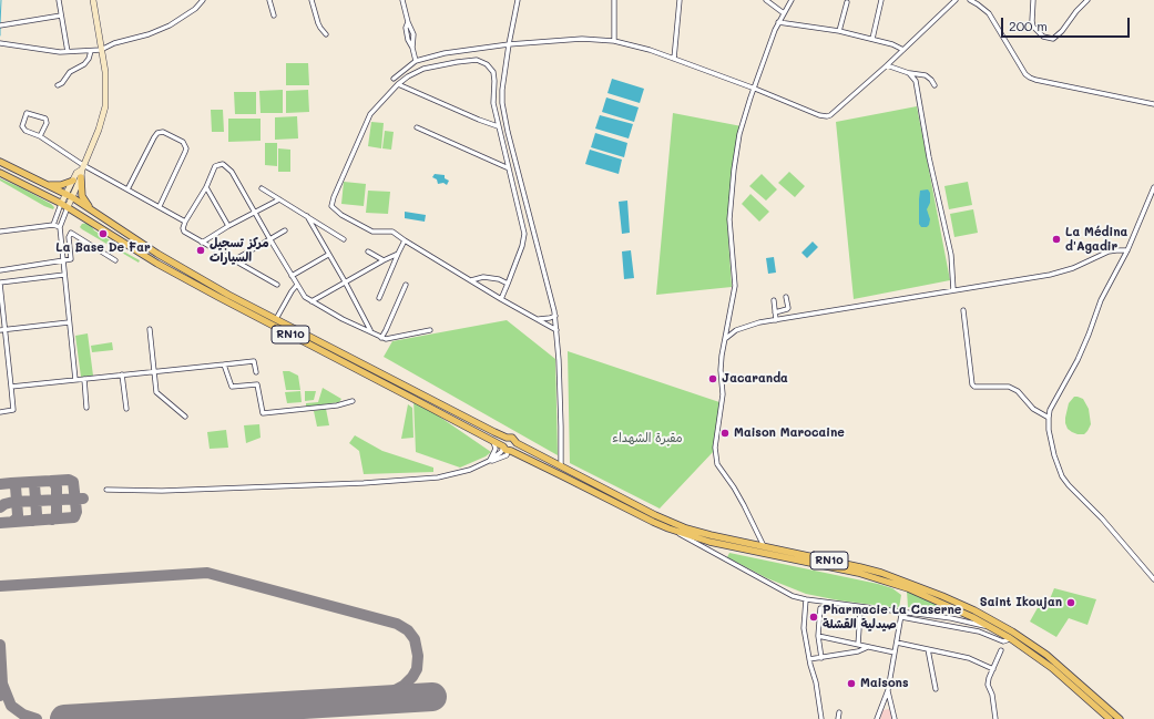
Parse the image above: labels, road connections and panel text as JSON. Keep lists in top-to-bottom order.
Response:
{
  "streets": {
    "main road": ["RN10"]
  },
  "parks": ["مقبرة الشهداء"],
  "places": [
    "La Base De Far",
    "La Médina d'Agadir",
    "مركز تسجيل السيارات",
    "Jacaranda",
    "Maison Marocaine",
    "Saint Ikoujan",
    "Pharmacie La Caserne صيدلية القشلة",
    "Maisons"
  ],
  "scale_bar": "200 m"
}
